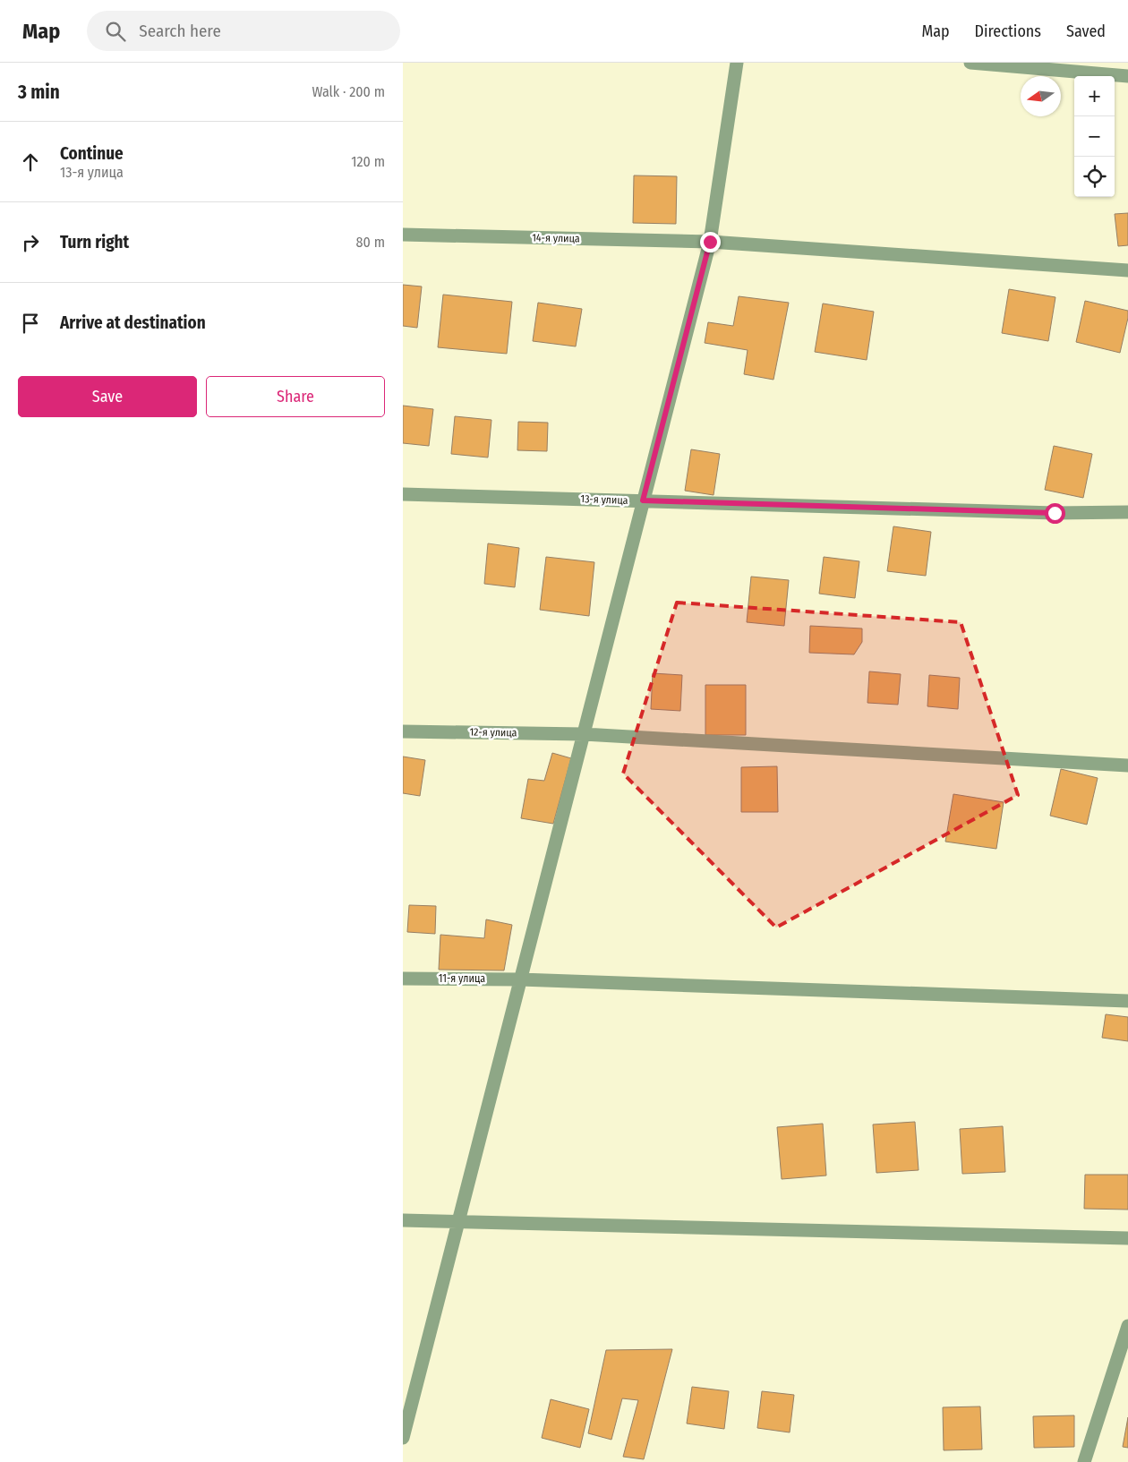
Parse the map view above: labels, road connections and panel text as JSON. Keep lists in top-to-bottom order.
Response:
{
  "streets": {
    "street": [
      "14-я улица",
      "13-я улица",
      "12-я улица",
      "11-я улица"
    ]
  },
  "north": "left",
  "page": {
    "header": "Map",
    "search": "Search here",
    "nav": ["Map", "Directions", "Saved"],
    "heading": ["3 min", "Walk · 200 m"],
    "map_buttons": ["+", "−"],
    "list": [
      ["Continue", "13-я улица", "120 m"],
      ["Turn right", "80 m"],
      "Arrive at destination"
    ],
    "buttons": ["Save", "Share"]
  }
}
